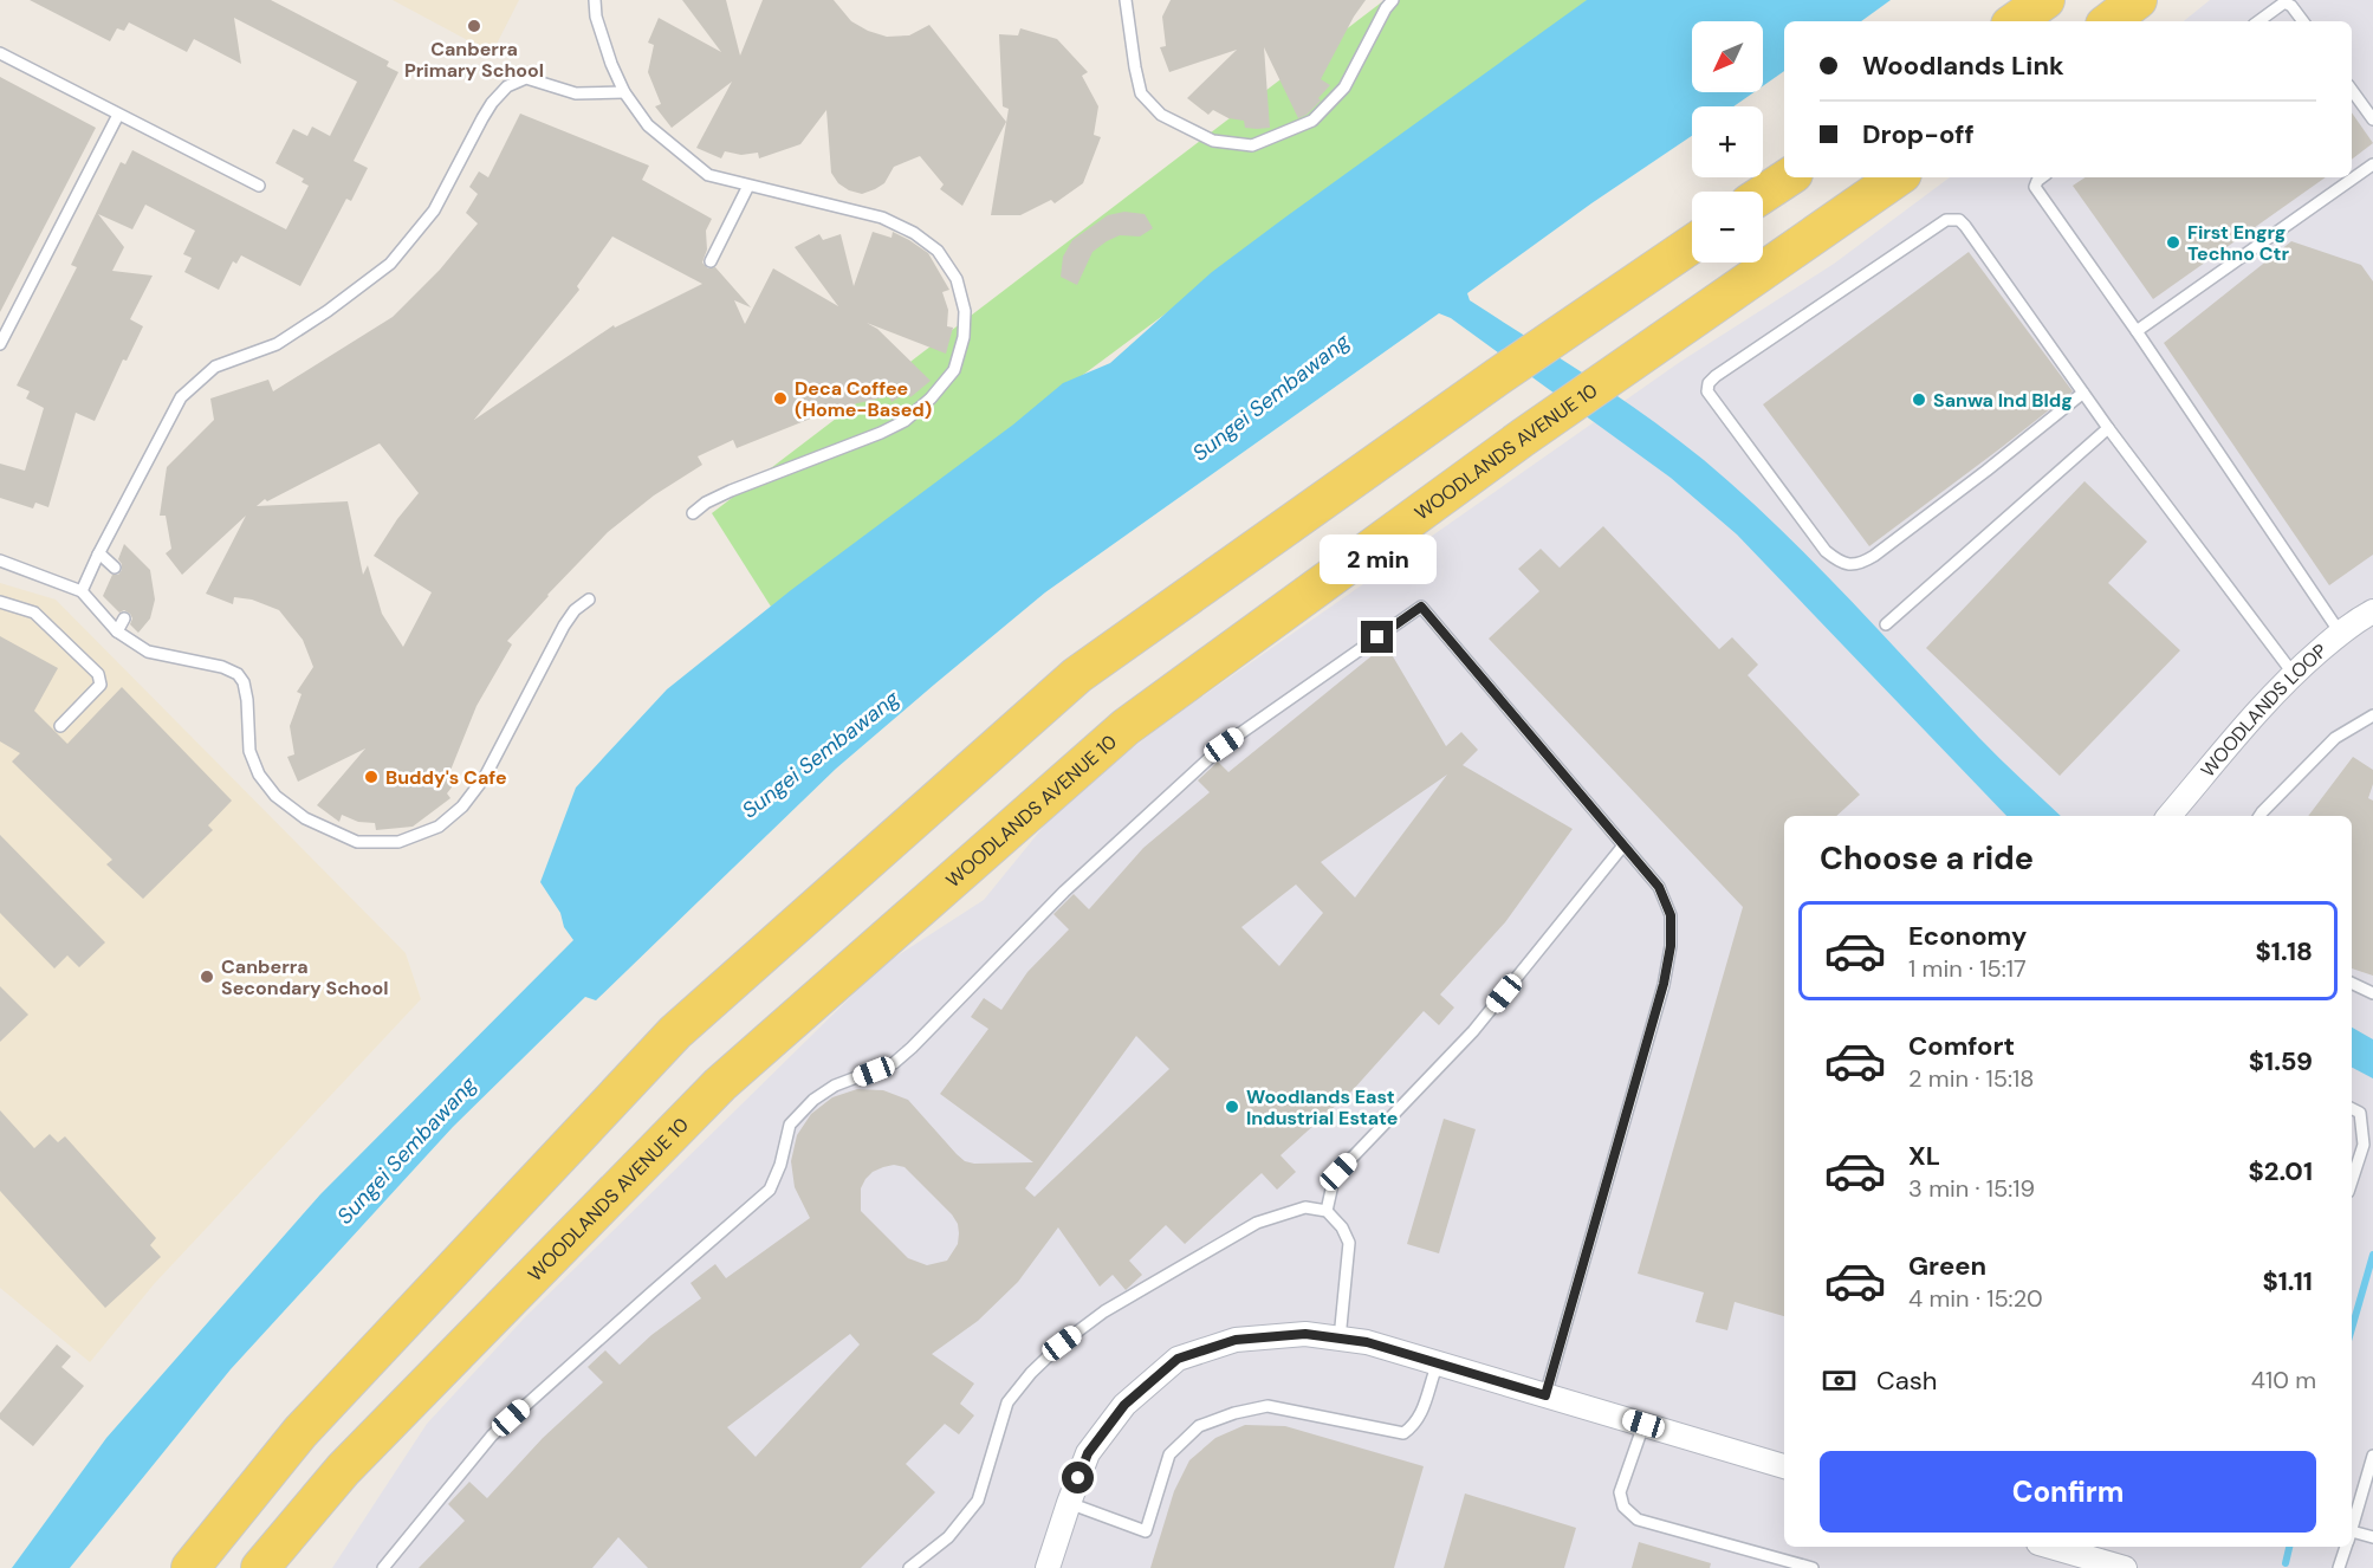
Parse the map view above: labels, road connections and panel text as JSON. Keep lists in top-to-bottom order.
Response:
{
  "streets": {
    "main road": ["WOODLANDS AVENUE 10"],
    "street": ["WOODLANDS LOOP"]
  },
  "water": ["Sungei Sembawang"],
  "places": [
    "Canberra Primary School",
    "First Engrg Techno Ctr",
    "Deca Coffee (Home-Based)",
    "Sanwa Ind Bldg",
    "Buddy's Cafe",
    "Canberra Secondary School",
    "Woodlands East Industrial Estate"
  ],
  "north": "bottom left",
  "page": {
    "map_buttons": ["+", "−"],
    "banner": ["Woodlands Link", "Drop-off"],
    "bubble": "2 min",
    "heading": "Choose a ride",
    "list": [
      {
        "name": "Economy",
        "note": "1 min · 15:17",
        "value": "$1.18"
      },
      {
        "name": "Comfort",
        "note": "2 min · 15:18",
        "value": "$1.59"
      },
      {
        "name": "XL",
        "note": "3 min · 15:19",
        "value": "$2.01"
      },
      {
        "name": "Green",
        "note": "4 min · 15:20",
        "value": "$1.11"
      }
    ],
    "pay": ["Cash", "410 m"],
    "buttons": "Confirm"
  }
}
